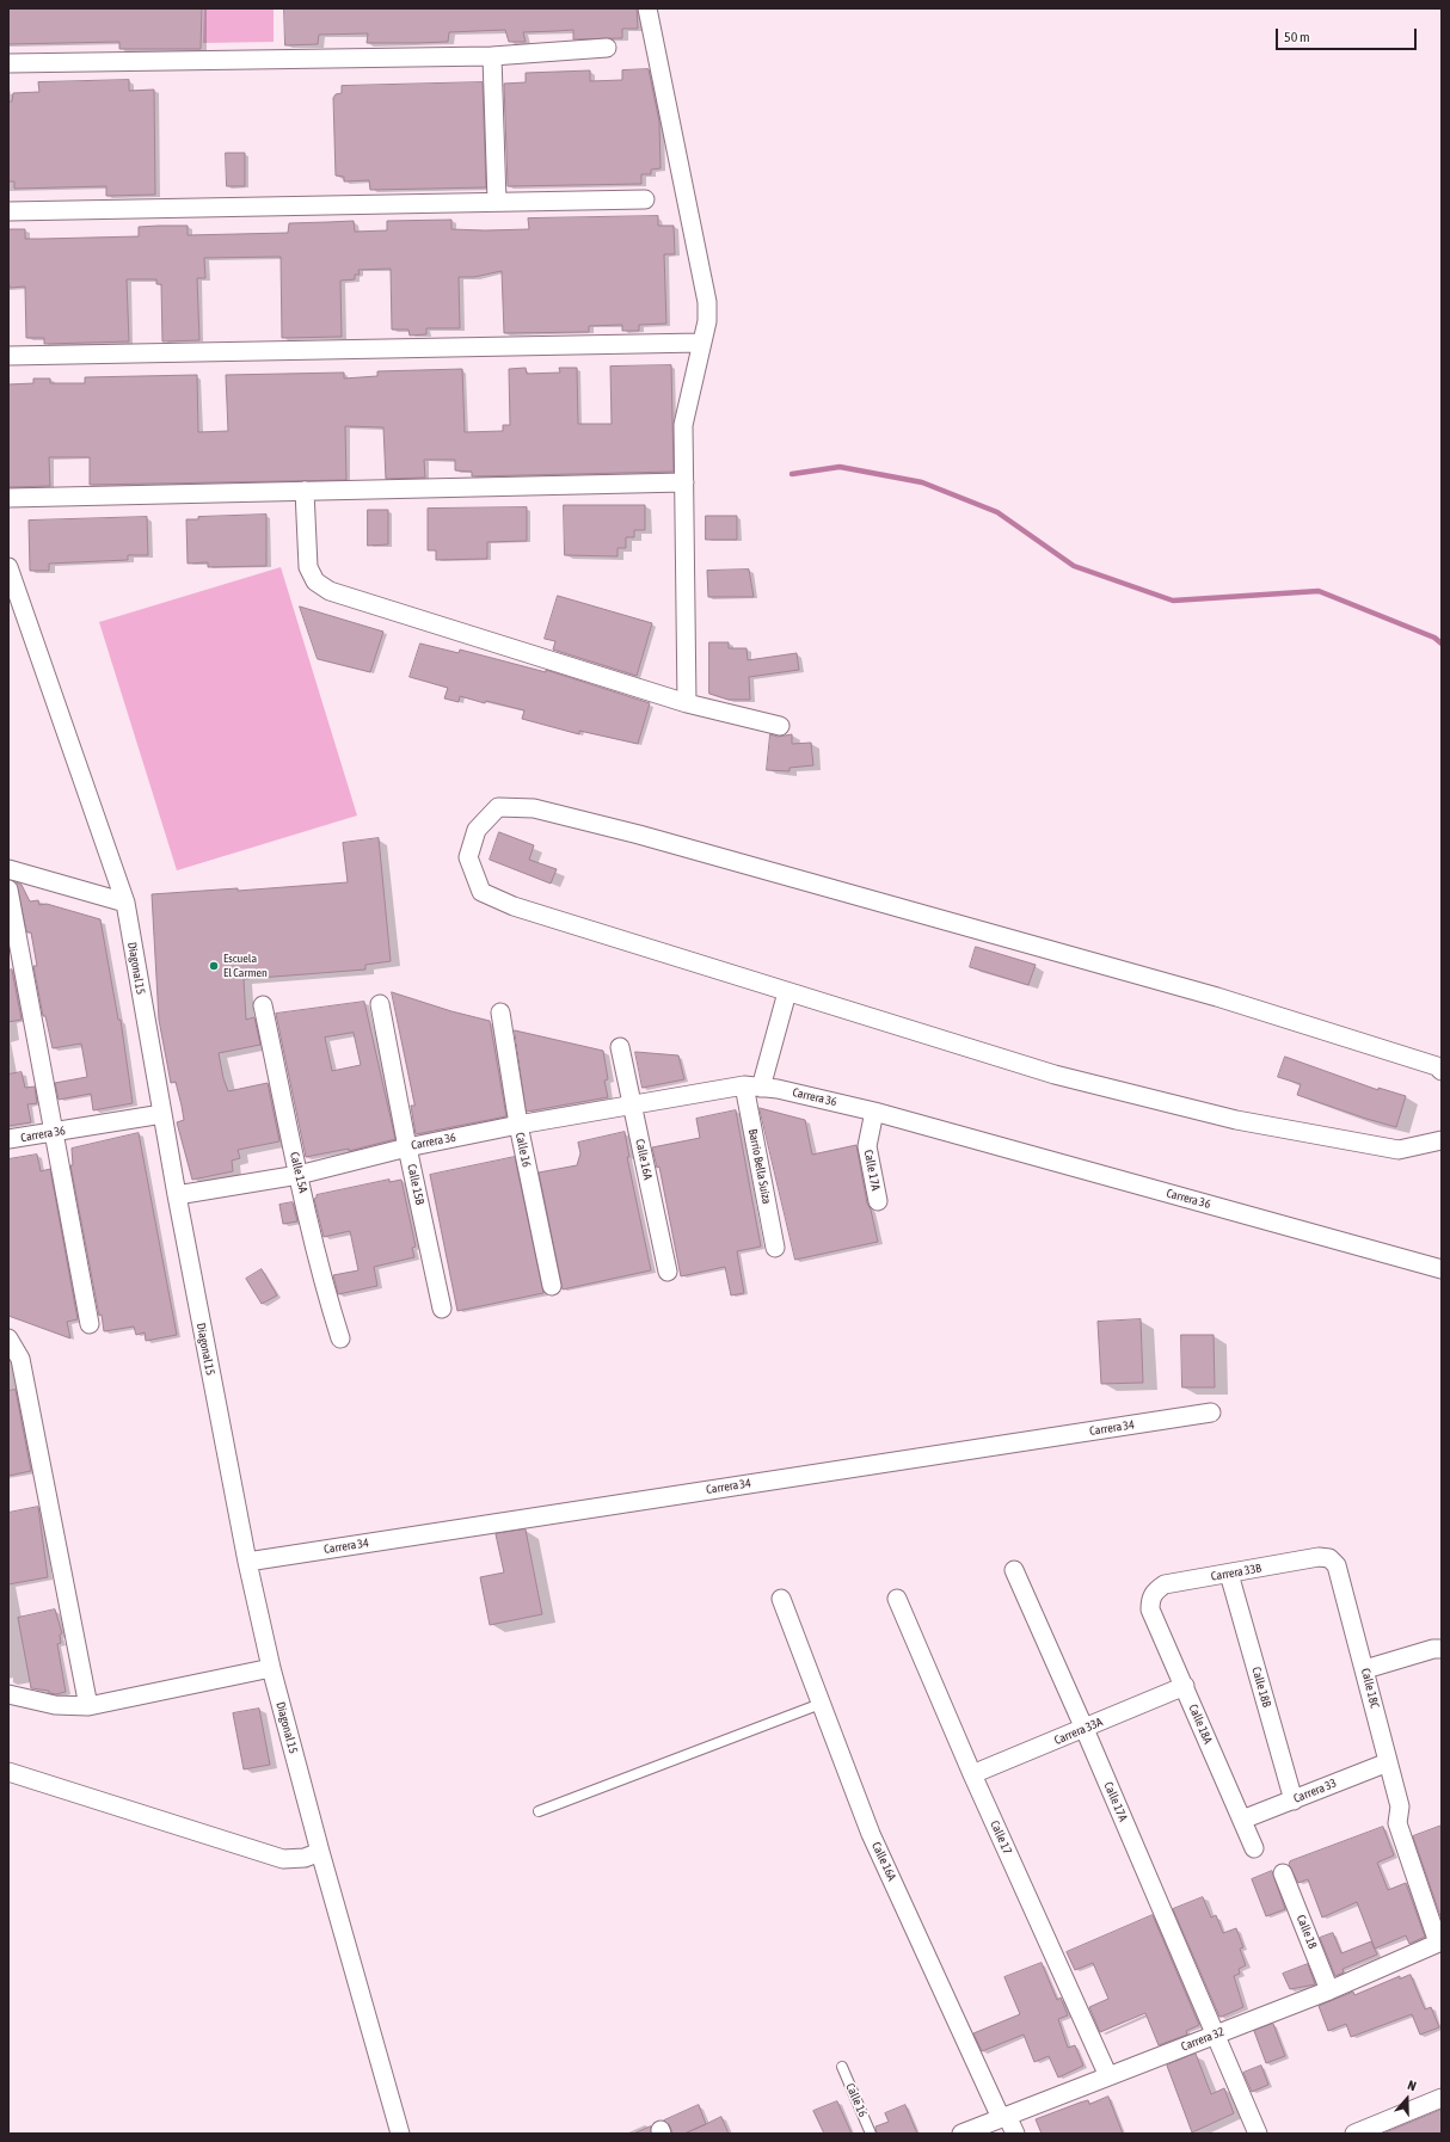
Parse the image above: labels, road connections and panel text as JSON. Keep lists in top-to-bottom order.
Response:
{
  "streets": {
    "street": [
      "Diagonal 15",
      "Carrera 36",
      "Calle 16",
      "Calle 16A",
      "Barrio Bella Suiza",
      "Calle 17A",
      "Calle 15A",
      "Calle 15B",
      "Carrera 34",
      "Carrera 33B",
      "Calle 18B",
      "Calle 18C",
      "Calle 18A",
      "Carrera 33A",
      "Carrera 33",
      "Calle 17",
      "Calle 18",
      "Carrera 32"
    ]
  },
  "crossings": [
    ["Diagonal 15", "Carrera 36"],
    ["Diagonal 15", "Carrera 34"],
    ["Carrera 36", "Calle 16"],
    ["Carrera 36", "Calle 16A"],
    ["Carrera 36", "Barrio Bella Suiza"],
    ["Carrera 36", "Calle 17A"],
    ["Carrera 36", "Calle 15A"],
    ["Carrera 36", "Calle 15B"],
    ["Calle 16A", "Carrera 32"],
    ["Calle 17A", "Carrera 33A"],
    ["Calle 17A", "Carrera 32"],
    ["Carrera 33B", "Calle 18B"],
    ["Carrera 33B", "Calle 18C"],
    ["Carrera 33B", "Calle 18A"],
    ["Calle 18B", "Carrera 33"],
    ["Calle 18C", "Carrera 33"],
    ["Calle 18C", "Carrera 32"],
    ["Calle 18A", "Carrera 33A"],
    ["Calle 18A", "Carrera 33"],
    ["Carrera 33A", "Calle 17"],
    ["Calle 17", "Carrera 32"],
    ["Calle 18", "Carrera 32"]
  ],
  "places": ["Escuela El Carmen"],
  "scale_bar": "50 m",
  "north": "top"
}
